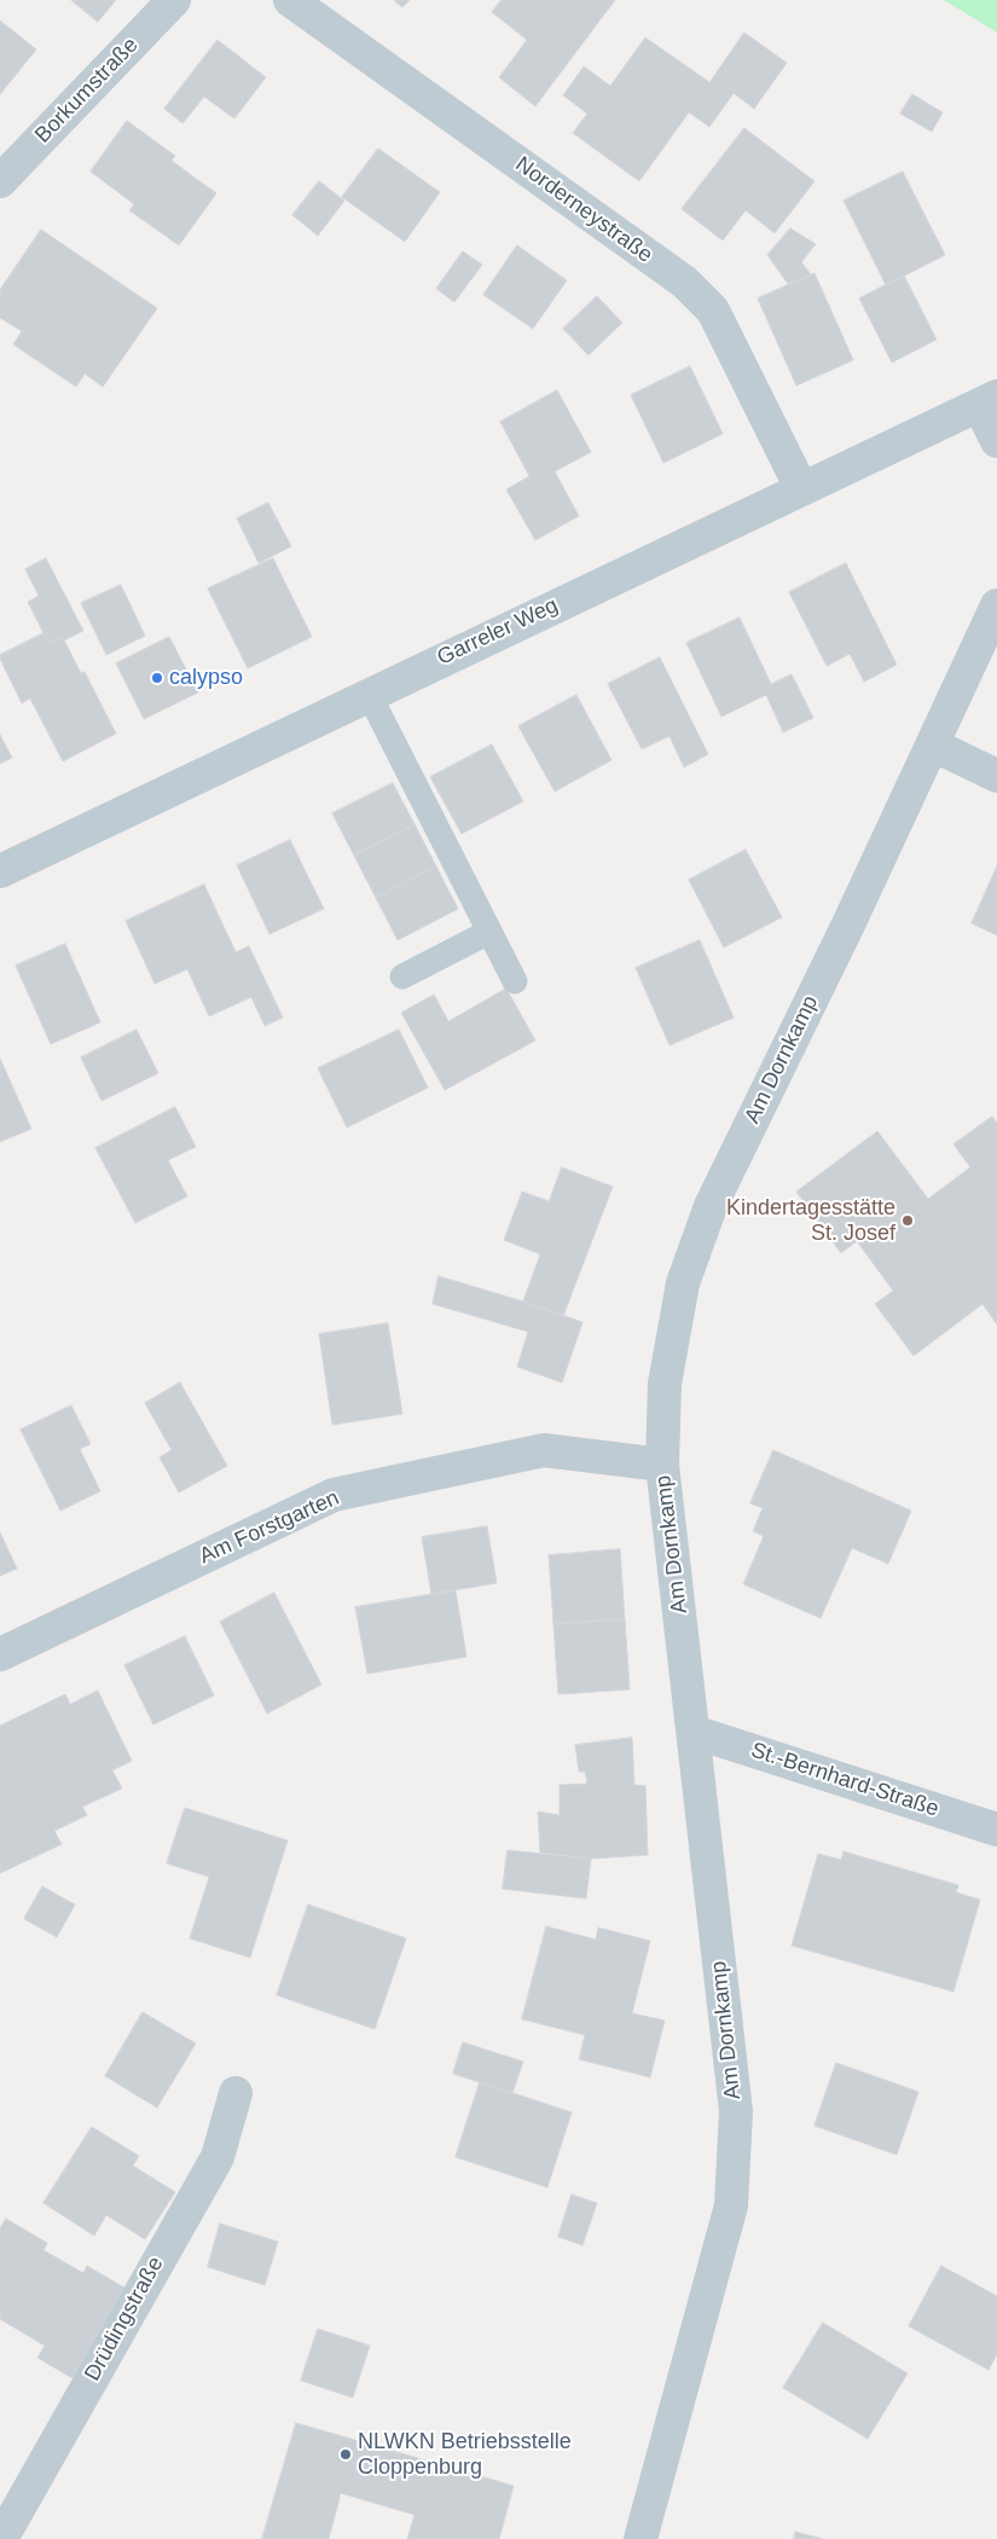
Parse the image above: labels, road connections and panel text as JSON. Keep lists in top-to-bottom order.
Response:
{
  "streets": {
    "street": [
      "Borkumstraße",
      "Norderneystraße",
      "Garreler Weg",
      "Am Dornkamp",
      "Am Forstgarten",
      "St.-Bernhard-Straße",
      "Drüdingstraße"
    ]
  },
  "crossings": [
    ["Norderneystraße", "Garreler Weg"],
    ["Am Dornkamp", "Am Forstgarten"],
    ["Am Dornkamp", "St.-Bernhard-Straße"]
  ],
  "places": ["calypso", "Kindertagesstätte St. Josef", "NLWKN Betriebsstelle Cloppenburg"]
}
